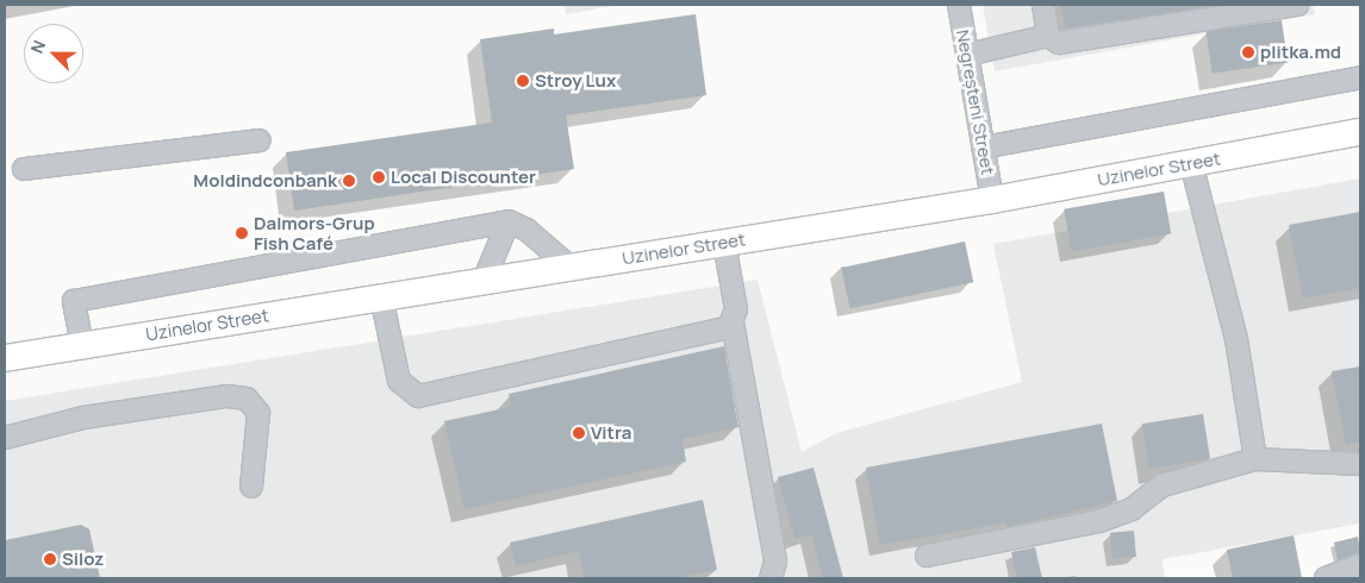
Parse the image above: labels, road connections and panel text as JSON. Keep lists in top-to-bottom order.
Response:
{
  "streets": {
    "main road": ["Uzinelor Street"],
    "street": ["Negreșteni Street"]
  },
  "crossings": [
    ["Negreșteni Street", "Uzinelor Street"]
  ],
  "places": [
    "plitka.md",
    "Stroy Lux",
    "Local Discounter",
    "Moldindconbank",
    "Dalmors-Grup Fish Café",
    "Vitra",
    "Siloz"
  ],
  "north": "top left"
}
